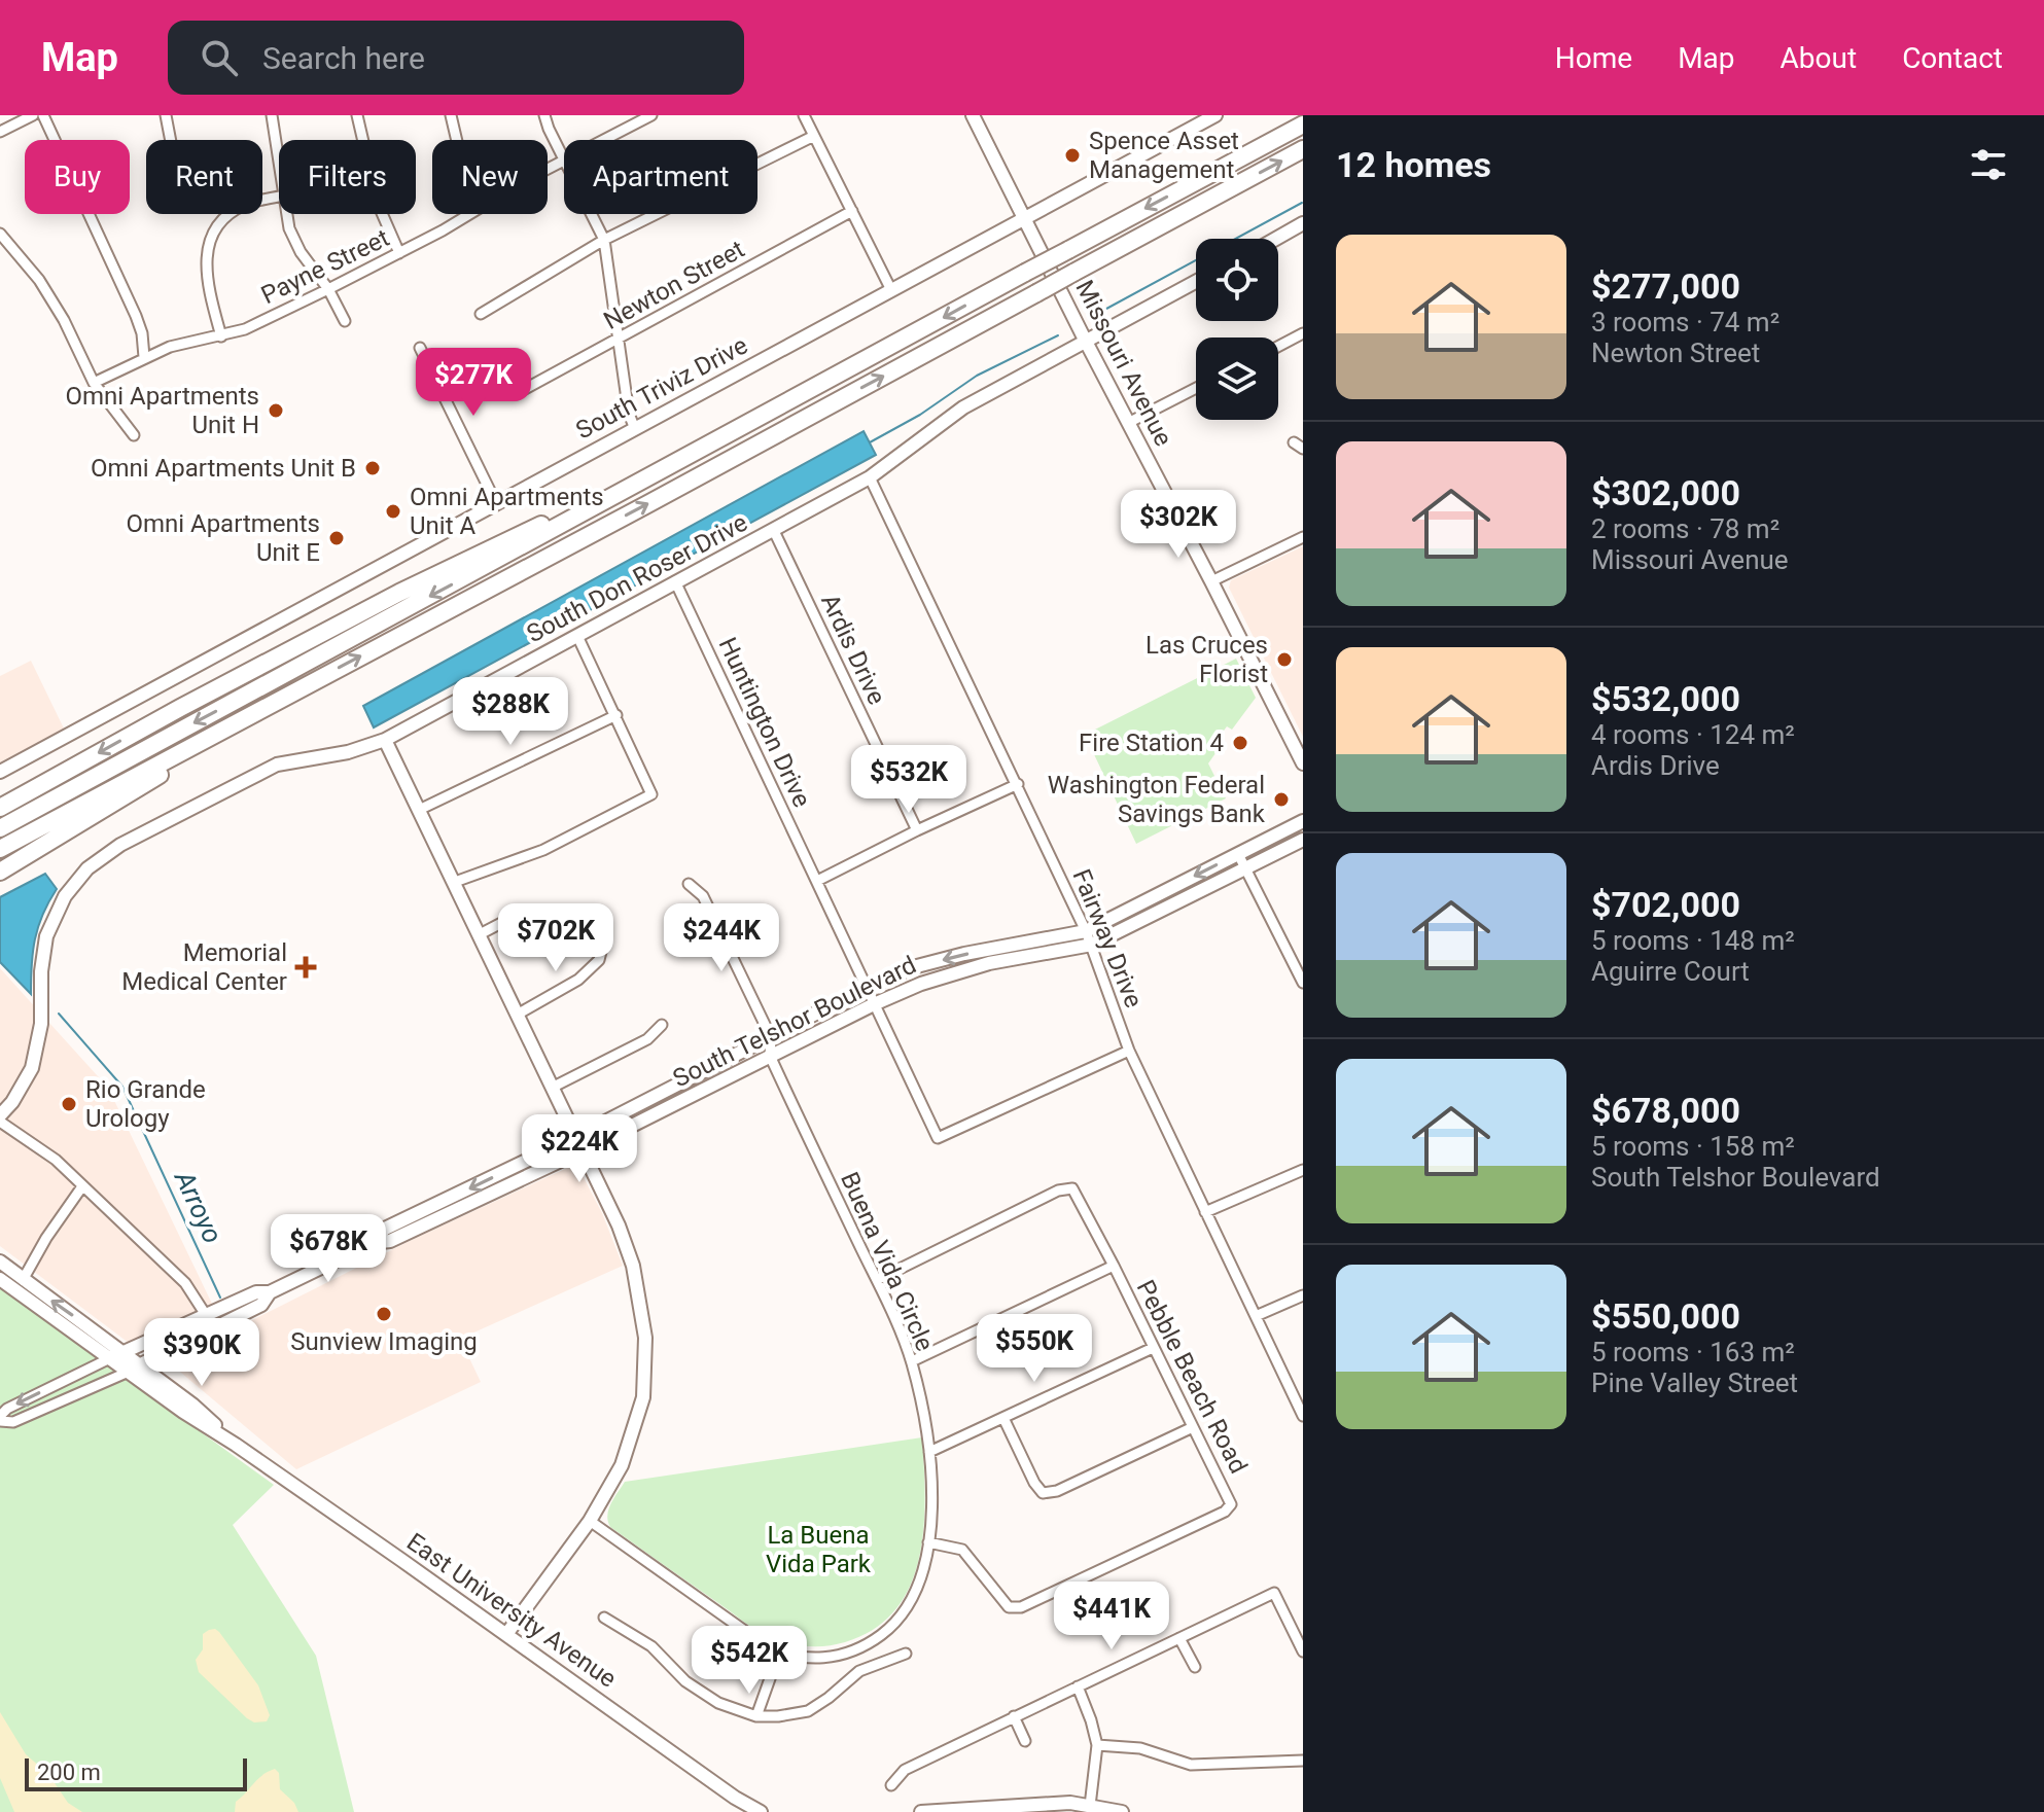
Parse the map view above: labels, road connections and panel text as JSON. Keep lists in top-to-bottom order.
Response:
{
  "streets": {
    "main road": [
      "Missouri Avenue",
      "South Triviz Drive",
      "South Don Roser Drive",
      "South Telshor Boulevard",
      "East University Avenue"
    ],
    "street": [
      "Payne Street",
      "Newton Street",
      "Ardis Drive",
      "Huntington Drive",
      "Fairway Drive",
      "Buena Vida Circle",
      "Pebble Beach Road"
    ]
  },
  "crossings": [
    ["Missouri Avenue", "South Triviz Drive"],
    ["Missouri Avenue", "South Don Roser Drive"],
    ["South Don Roser Drive", "Ardis Drive"],
    ["South Don Roser Drive", "Huntington Drive"],
    ["South Don Roser Drive", "Fairway Drive"],
    ["Huntington Drive", "Fairway Drive"],
    ["Huntington Drive", "South Telshor Boulevard"],
    ["Fairway Drive", "South Telshor Boulevard"],
    ["South Telshor Boulevard", "Buena Vida Circle"],
    ["South Telshor Boulevard", "East University Avenue"],
    ["Buena Vida Circle", "Pebble Beach Road"]
  ],
  "water": ["Arroyo"],
  "parks": ["La Buena Vida Park"],
  "places": {
    "other": [
      "Spence Asset Management",
      "Omni Apartments Unit H",
      "Omni Apartments Unit B",
      "Omni Apartments Unit A",
      "Omni Apartments Unit E",
      "Las Cruces Florist",
      "Fire Station 4",
      "Washington Federal Savings Bank",
      "Rio Grande Urology",
      "Sunview Imaging"
    ],
    "health": ["Memorial Medical Center"]
  },
  "scale_bar": "200 m",
  "page": {
    "header": "Map",
    "search": "Search here",
    "nav": [
      "Home",
      "Map",
      "About",
      "Contact"
    ],
    "heading": "12 homes",
    "chip": [
      "Buy",
      "Rent",
      "Filters",
      "New",
      "Apartment"
    ],
    "list": [
      {
        "name": "$277,000",
        "note": "3 rooms · 74 m² · Newton Street"
      },
      {
        "name": "$302,000",
        "note": "2 rooms · 78 m² · Missouri Avenue"
      },
      {
        "name": "$532,000",
        "note": "4 rooms · 124 m² · Ardis Drive"
      },
      {
        "name": "$702,000",
        "note": "5 rooms · 148 m² · Aguirre Court"
      },
      {
        "name": "$678,000",
        "note": "5 rooms · 158 m² · South Telshor Boulevard"
      },
      {
        "name": "$550,000",
        "note": "5 rooms · 163 m² · Pine Valley Street"
      }
    ],
    "price": [
      "$277K",
      "$302K",
      "$288K",
      "$532K",
      "$702K",
      "$244K",
      "$224K",
      "$678K",
      "$550K",
      "$390K",
      "$441K",
      "$542K"
    ],
    "scale": "200 m"
  }
}
